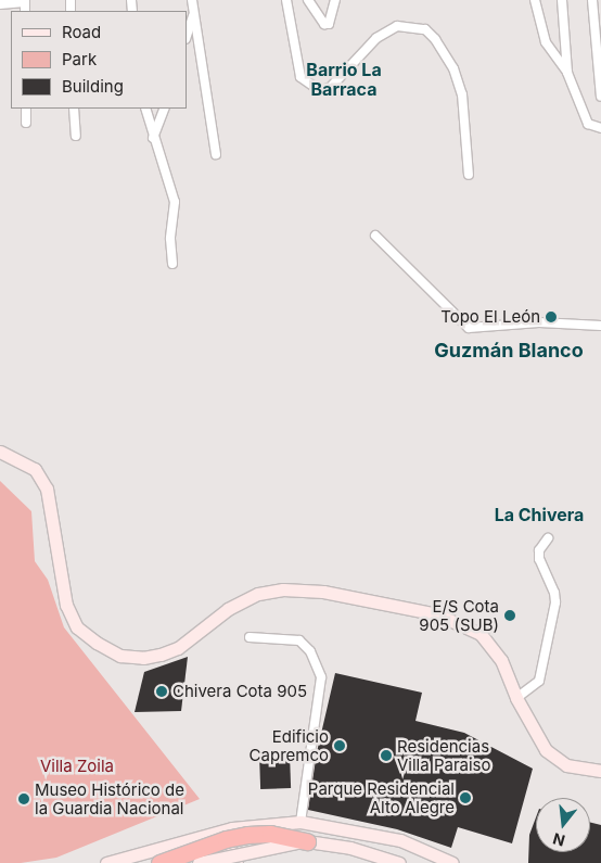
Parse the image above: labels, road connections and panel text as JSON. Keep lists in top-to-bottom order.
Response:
{
  "districts": ["Barrio La Barraca", "Guzmán Blanco", "La Chivera"],
  "parks": ["Villa Zoila"],
  "places": [
    "Topo El León",
    "E/S Cota 905 (SUB)",
    "Chivera Cota 905",
    "Edificio Capremco",
    "Residencias Villa Paraiso",
    "Parque Residencial Alto Alegre",
    "Museo Histórico de la Guardia Nacional"
  ],
  "legend": ["Road", "Park", "Building"],
  "north": "bottom"
}
